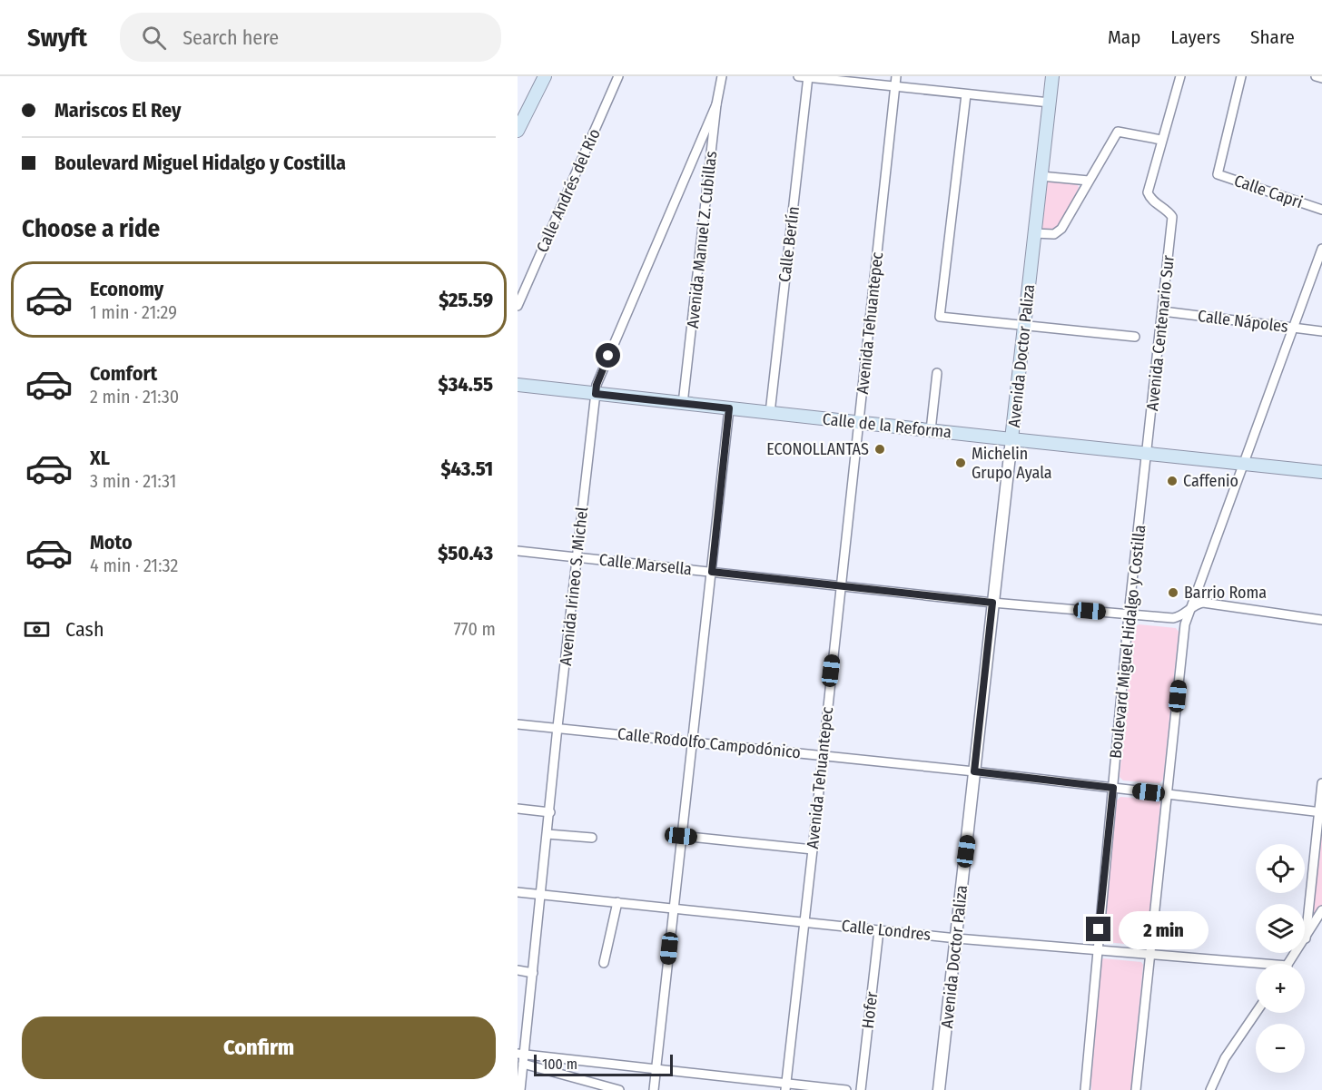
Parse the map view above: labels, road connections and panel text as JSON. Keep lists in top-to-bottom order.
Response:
{
  "streets": {
    "main road": ["Avenida Doctor Paliza", "Calle de la Reforma"],
    "street": [
      "Calle Andrés del Río",
      "Calle Capri",
      "Avenida Manuel Z. Cubillas",
      "Calle Berlín",
      "Calle Nápoles",
      "Avenida Tehuantepec",
      "Avenida Centenario Sur",
      "Calle Marsella",
      "Avenida Irineo S. Michel",
      "Boulevard Miguel Hidalgo y Costilla",
      "Calle Rodolfo Campodónico",
      "Calle Londres",
      "Hofer"
    ]
  },
  "crossings": [
    ["Avenida Manuel Z. Cubillas", "Calle de la Reforma"],
    ["Avenida Manuel Z. Cubillas", "Avenida Irineo S. Michel"],
    ["Calle Berlín", "Calle de la Reforma"],
    ["Calle Nápoles", "Avenida Centenario Sur"],
    ["Avenida Tehuantepec", "Calle de la Reforma"],
    ["Avenida Tehuantepec", "Calle Marsella"],
    ["Avenida Tehuantepec", "Calle Rodolfo Campodónico"],
    ["Avenida Tehuantepec", "Calle Londres"],
    ["Avenida Centenario Sur", "Calle de la Reforma"],
    ["Avenida Centenario Sur", "Boulevard Miguel Hidalgo y Costilla"],
    ["Avenida Doctor Paliza", "Calle de la Reforma"],
    ["Avenida Doctor Paliza", "Calle Marsella"],
    ["Avenida Doctor Paliza", "Calle Rodolfo Campodónico"],
    ["Avenida Doctor Paliza", "Calle Londres"],
    ["Calle de la Reforma", "Avenida Irineo S. Michel"],
    ["Calle de la Reforma", "Boulevard Miguel Hidalgo y Costilla"],
    ["Calle Marsella", "Avenida Irineo S. Michel"],
    ["Calle Marsella", "Boulevard Miguel Hidalgo y Costilla"],
    ["Avenida Irineo S. Michel", "Calle Rodolfo Campodónico"],
    ["Avenida Irineo S. Michel", "Calle Londres"],
    ["Boulevard Miguel Hidalgo y Costilla", "Calle Rodolfo Campodónico"],
    ["Boulevard Miguel Hidalgo y Costilla", "Calle Londres"],
    ["Calle Londres", "Hofer"]
  ],
  "places": [
    "ECONOLLANTAS",
    "Michelin Grupo Ayala",
    "Caffenio",
    "Barrio Roma"
  ],
  "scale_bar": "100 m",
  "page": {
    "header": "Swyft",
    "search": "Search here",
    "nav": ["Map", "Layers", "Share"],
    "banner": ["Mariscos El Rey", "Boulevard Miguel Hidalgo y Costilla"],
    "heading": "Choose a ride",
    "list": [
      {
        "name": "Economy",
        "note": "1 min · 21:29",
        "value": "$25.59"
      },
      {
        "name": "Comfort",
        "note": "2 min · 21:30",
        "value": "$34.55"
      },
      {
        "name": "XL",
        "note": "3 min · 21:31",
        "value": "$43.51"
      },
      {
        "name": "Moto",
        "note": "4 min · 21:32",
        "value": "$50.43"
      }
    ],
    "pay": ["Cash", "770 m"],
    "map_buttons": ["+", "−"],
    "bubble": "2 min",
    "buttons": "Confirm",
    "scale": "100 m"
  }
}
